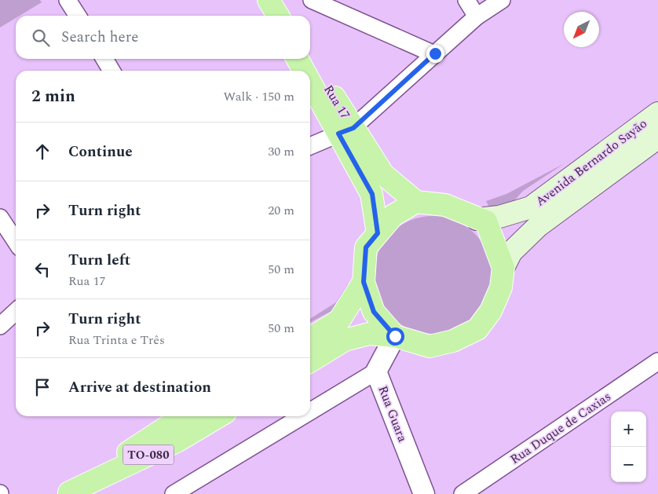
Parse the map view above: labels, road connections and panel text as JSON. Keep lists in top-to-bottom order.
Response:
{
  "streets": {
    "main road": ["Rua 17", "Avenida Bernardo Sayão", "TO-080"],
    "street": ["Rua Guara", "Rua Duque de Caxias"]
  },
  "north": "bottom left",
  "page": {
    "search": "Search here",
    "heading": ["2 min", "Walk · 150 m"],
    "list": [
      ["Continue", "30 m"],
      ["Turn right", "20 m"],
      ["Turn left", "Rua 17", "50 m"],
      ["Turn right", "Rua Trinta e Três", "50 m"],
      "Arrive at destination"
    ],
    "map_buttons": ["+", "−"]
  }
}
